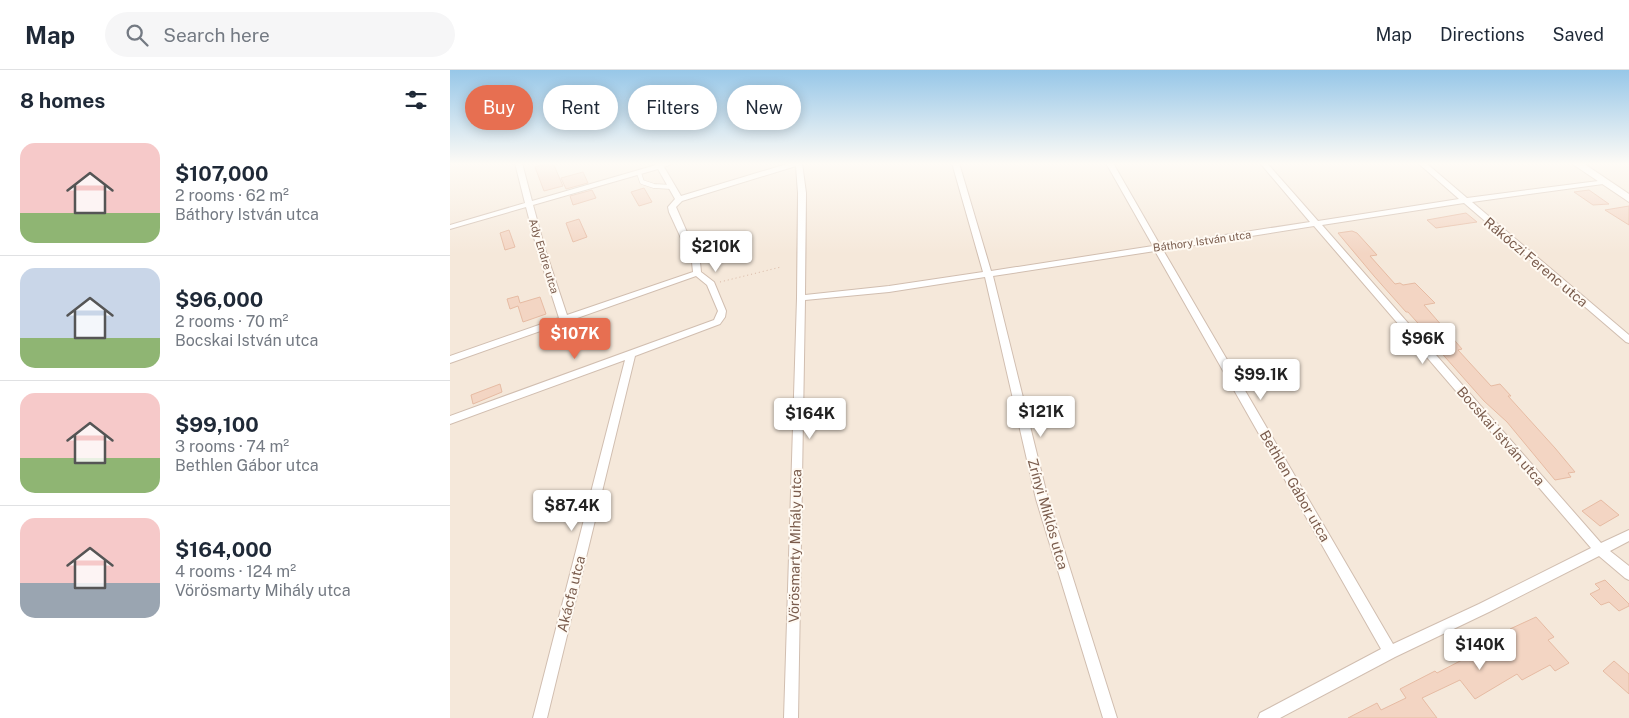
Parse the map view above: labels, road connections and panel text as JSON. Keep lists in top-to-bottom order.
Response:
{
  "streets": {
    "street": [
      "Báthory István utca",
      "Ady Endre utca",
      "Rákóczi Ferenc utca",
      "Bocskai István utca",
      "Bethlen Gábor utca",
      "Zrínyi Miklós utca",
      "Vörösmarty Mihály utca",
      "Akácfa utca"
    ]
  },
  "crossings": [
    ["Báthory István utca", "Rákóczi Ferenc utca"],
    ["Báthory István utca", "Bocskai István utca"],
    ["Báthory István utca", "Bethlen Gábor utca"],
    ["Báthory István utca", "Zrínyi Miklós utca"],
    ["Báthory István utca", "Vörösmarty Mihály utca"]
  ],
  "page": {
    "header": "Map",
    "search": "Search here",
    "nav": ["Map", "Directions", "Saved"],
    "heading": "8 homes",
    "chip": [
      "Buy",
      "Rent",
      "Filters",
      "New"
    ],
    "list": [
      {
        "name": "$107,000",
        "note": "2 rooms · 62 m² · Báthory István utca"
      },
      {
        "name": "$96,000",
        "note": "2 rooms · 70 m² · Bocskai István utca"
      },
      {
        "name": "$99,100",
        "note": "3 rooms · 74 m² · Bethlen Gábor utca"
      },
      {
        "name": "$164,000",
        "note": "4 rooms · 124 m² · Vörösmarty Mihály utca"
      }
    ],
    "price": [
      "$210K",
      "$107K",
      "$96K",
      "$99.1K",
      "$121K",
      "$164K",
      "$87.4K",
      "$140K"
    ]
  }
}
